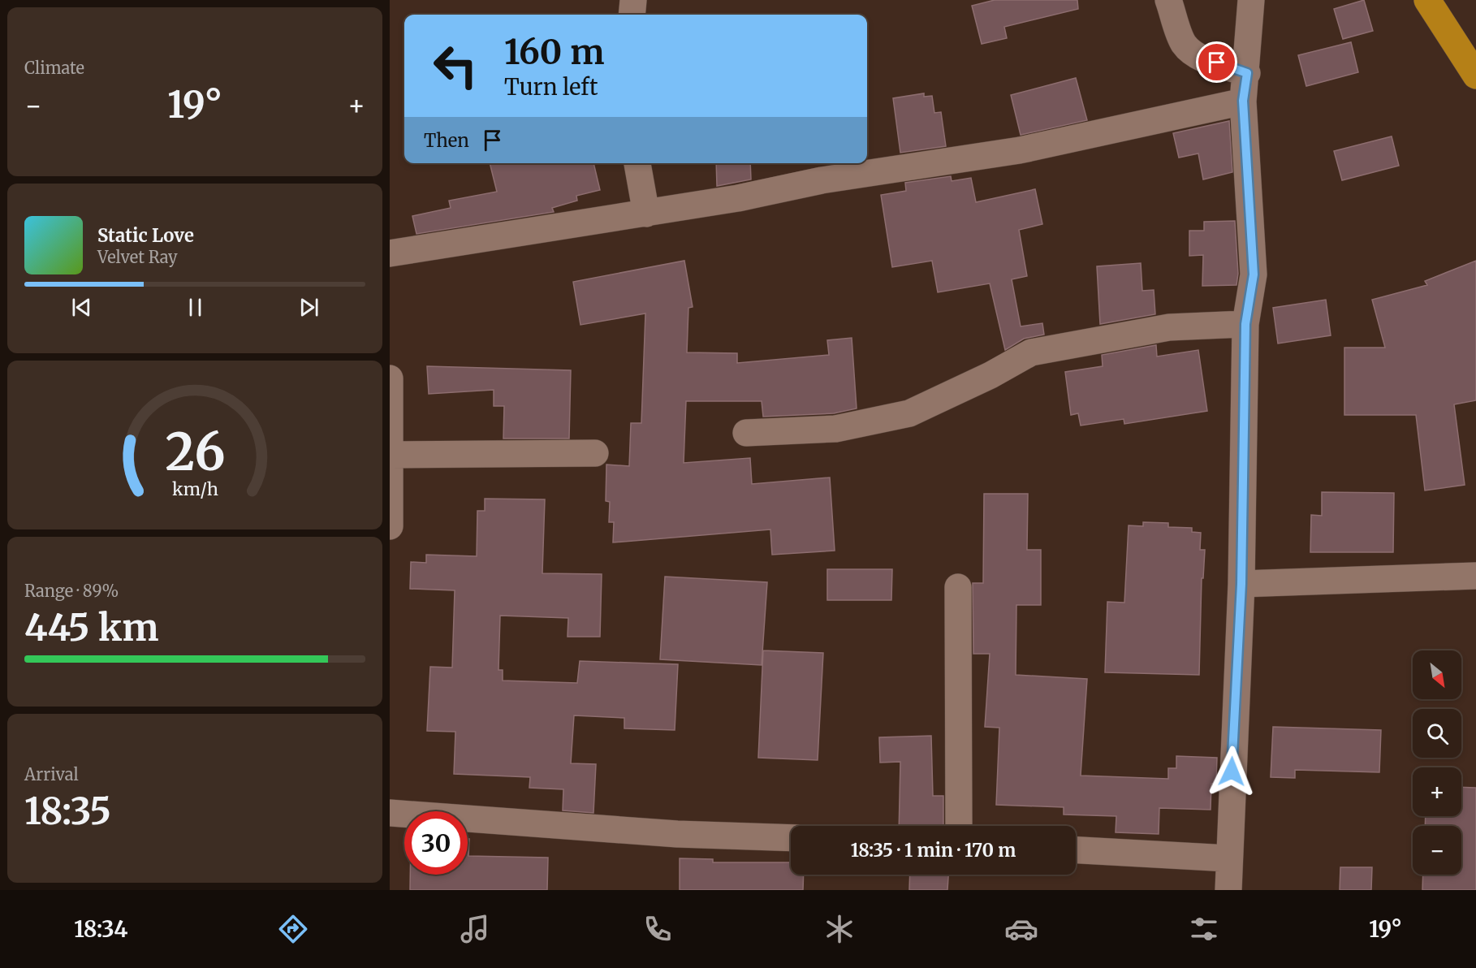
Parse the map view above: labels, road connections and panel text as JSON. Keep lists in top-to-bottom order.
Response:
{
  "north": "bottom right",
  "page": {
    "tile": [
      "Climate",
      ["Range · 89%", "445 km"],
      ["Arrival", "18:35"]
    ],
    "turn": ["160 m", "Turn left"],
    "heat": ["−", "19°", "+"],
    "then": "Then",
    "song": ["Static Love", "Velvet Ray"],
    "map_buttons": ["+", "−"],
    "limit": "30",
    "trip": "18:35 · 1 min · 170 m",
    "tabs": ["18:34", "19°"],
    "gauge": ["26", "km/h"]
  }
}
